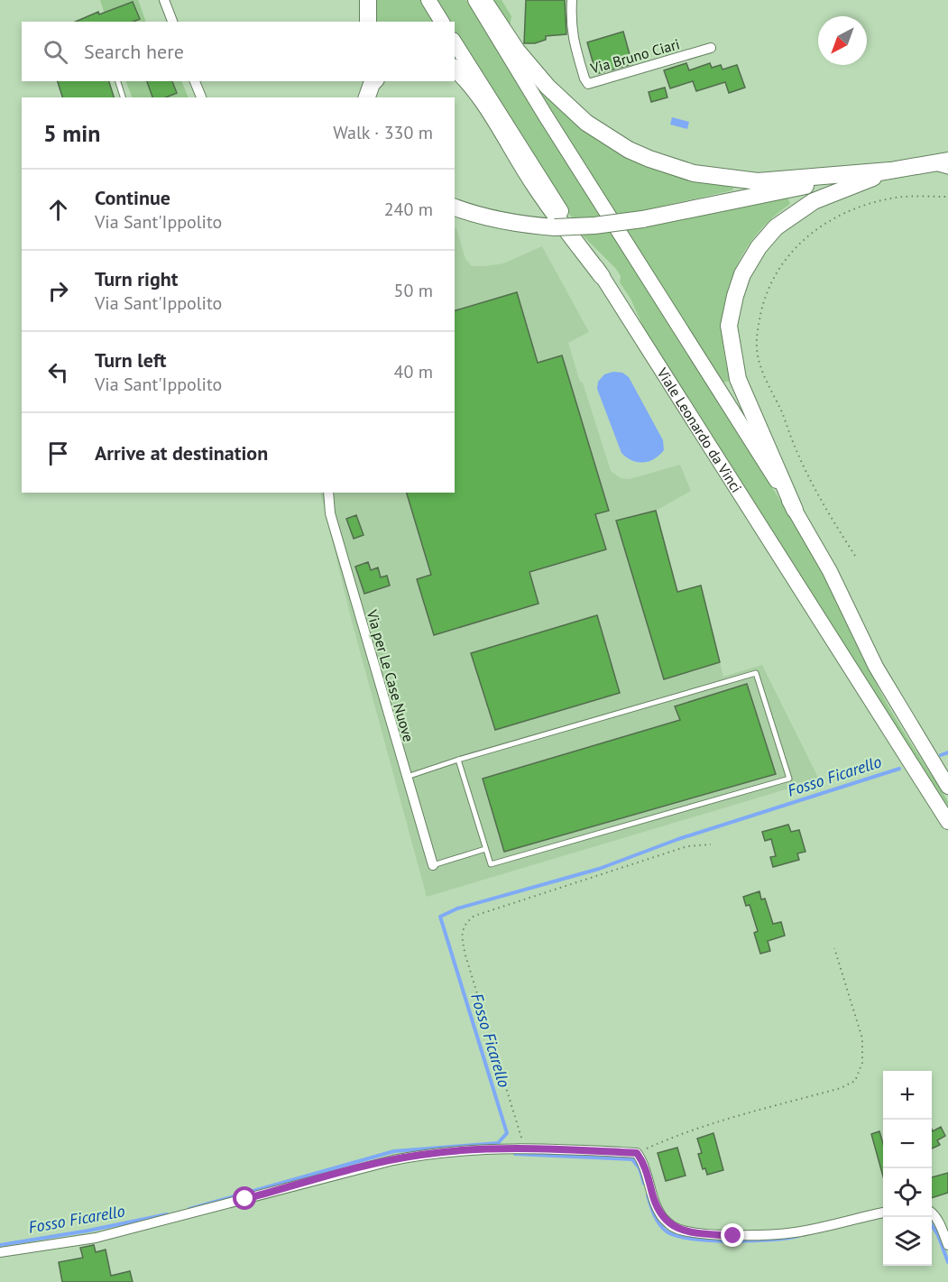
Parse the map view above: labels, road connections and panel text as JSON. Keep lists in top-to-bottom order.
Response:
{
  "streets": {
    "main road": ["Viale Leonardo da Vinci"],
    "street": ["Via Bruno Ciari", "Via per Le Case Nuove"]
  },
  "water": ["Fosso Ficarello"],
  "north": "bottom left",
  "page": {
    "search": "Search here",
    "heading": ["5 min", "Walk · 330 m"],
    "list": [
      ["Continue", "Via Sant'Ippolito", "240 m"],
      ["Turn right", "Via Sant'Ippolito", "50 m"],
      ["Turn left", "Via Sant'Ippolito", "40 m"],
      "Arrive at destination"
    ],
    "map_buttons": ["+", "−"]
  }
}
